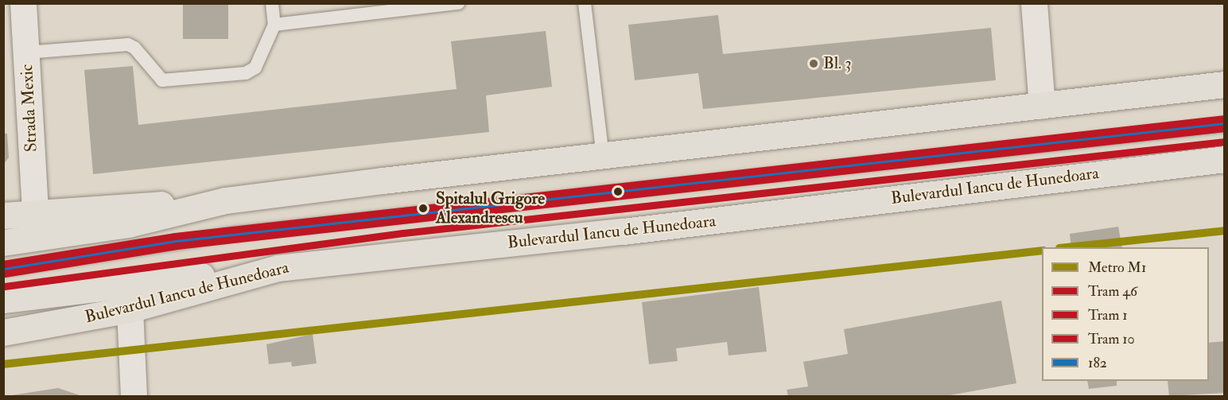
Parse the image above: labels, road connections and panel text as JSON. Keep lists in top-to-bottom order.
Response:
{
  "streets": {
    "main road": ["Bulevardul Iancu de Hunedoara"],
    "street": ["Strada Mexic"]
  },
  "places": ["Bl. 3", "Spitalul Grigore Alexandrescu"],
  "lines": [
    "tram line 46",
    "transit line 182",
    "tram line 1",
    "tram line 10",
    "metro line M1"
  ],
  "legend": [
    "Metro M1",
    "Tram 46",
    "Tram 1",
    "Tram 10",
    "182"
  ]
}
